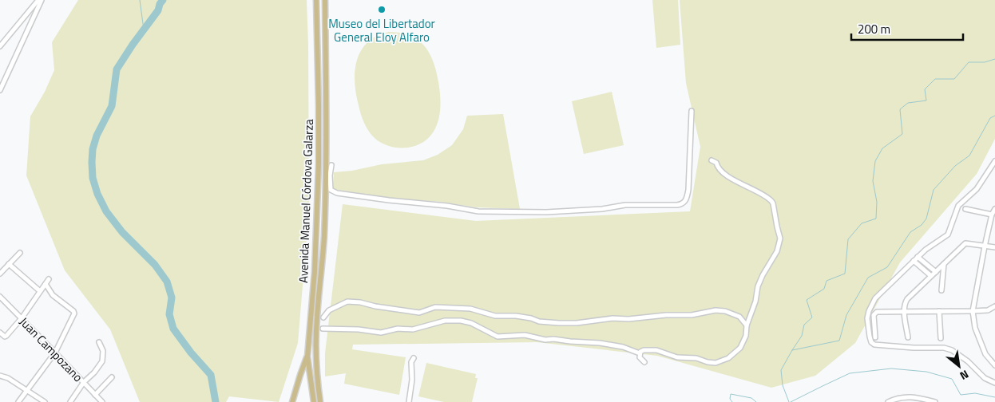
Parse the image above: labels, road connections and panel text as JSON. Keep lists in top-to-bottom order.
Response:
{
  "streets": {
    "main road": ["Avenida Manuel Córdova Galarza"],
    "street": ["Juan Campozano"]
  },
  "places": ["Museo del Libertador General Eloy Alfaro"],
  "scale_bar": "200 m",
  "north": "bottom right"
}
